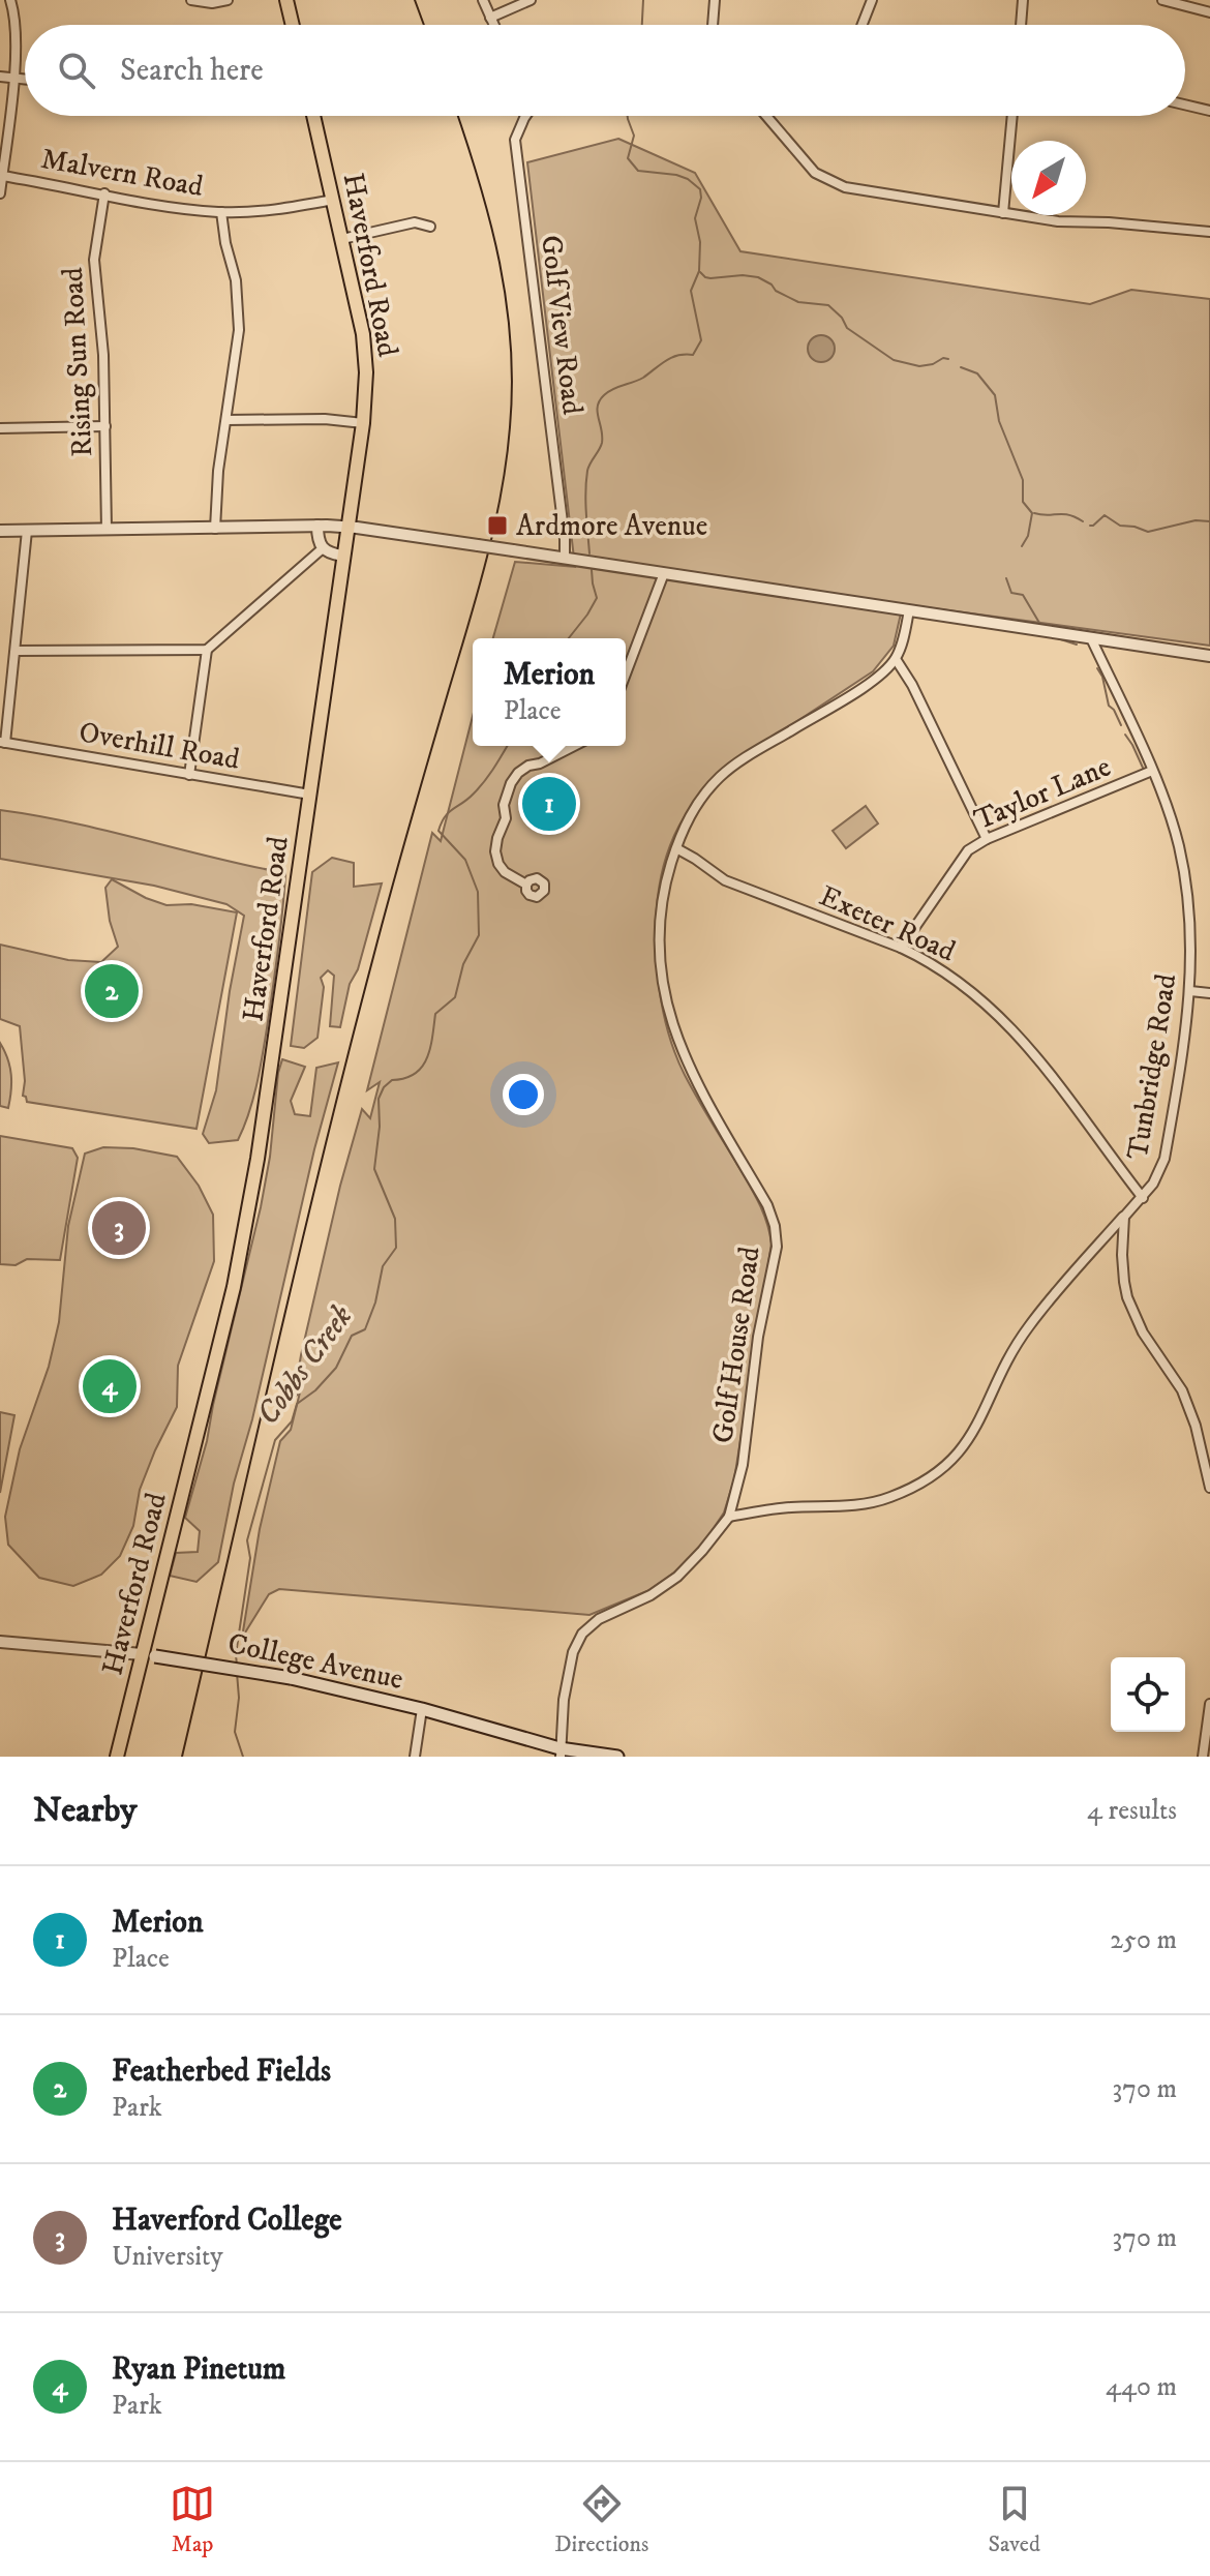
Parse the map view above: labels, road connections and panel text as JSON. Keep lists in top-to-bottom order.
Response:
{
  "streets": {
    "main road": ["Haverford Road", "College Avenue"],
    "street": [
      "Malvern Road",
      "Golf View Road",
      "Rising Sun Road",
      "Overhill Road",
      "Taylor Lane",
      "Exeter Road",
      "Tunbridge Road",
      "Golf House Road"
    ]
  },
  "crossings": [
    ["Malvern Road", "Haverford Road"],
    ["Malvern Road", "Rising Sun Road"],
    ["Haverford Road", "Overhill Road"],
    ["Haverford Road", "College Avenue"],
    ["Taylor Lane", "Exeter Road"],
    ["Taylor Lane", "Tunbridge Road"],
    ["Exeter Road", "Tunbridge Road"],
    ["Exeter Road", "Golf House Road"],
    ["Tunbridge Road", "Golf House Road"],
    ["Golf House Road", "College Avenue"]
  ],
  "water": ["Cobbs Creek"],
  "places": {
    "transit": ["Ardmore Avenue"]
  },
  "north": "bottom left",
  "page": {
    "search": "Search here",
    "popup": ["Merion", "Place"],
    "pins": [
      "1",
      "2",
      "3",
      "4"
    ],
    "heading": ["Nearby", "4 results"],
    "list": [
      {
        "mark": "1",
        "name": "Merion",
        "note": "Place",
        "value": "250 m"
      },
      {
        "mark": "2",
        "name": "Featherbed Fields",
        "note": "Park",
        "value": "370 m"
      },
      {
        "mark": "3",
        "name": "Haverford College",
        "note": "University",
        "value": "370 m"
      },
      {
        "mark": "4",
        "name": "Ryan Pinetum",
        "note": "Park",
        "value": "440 m"
      }
    ],
    "nav": ["Map", "Directions", "Saved"]
  }
}
